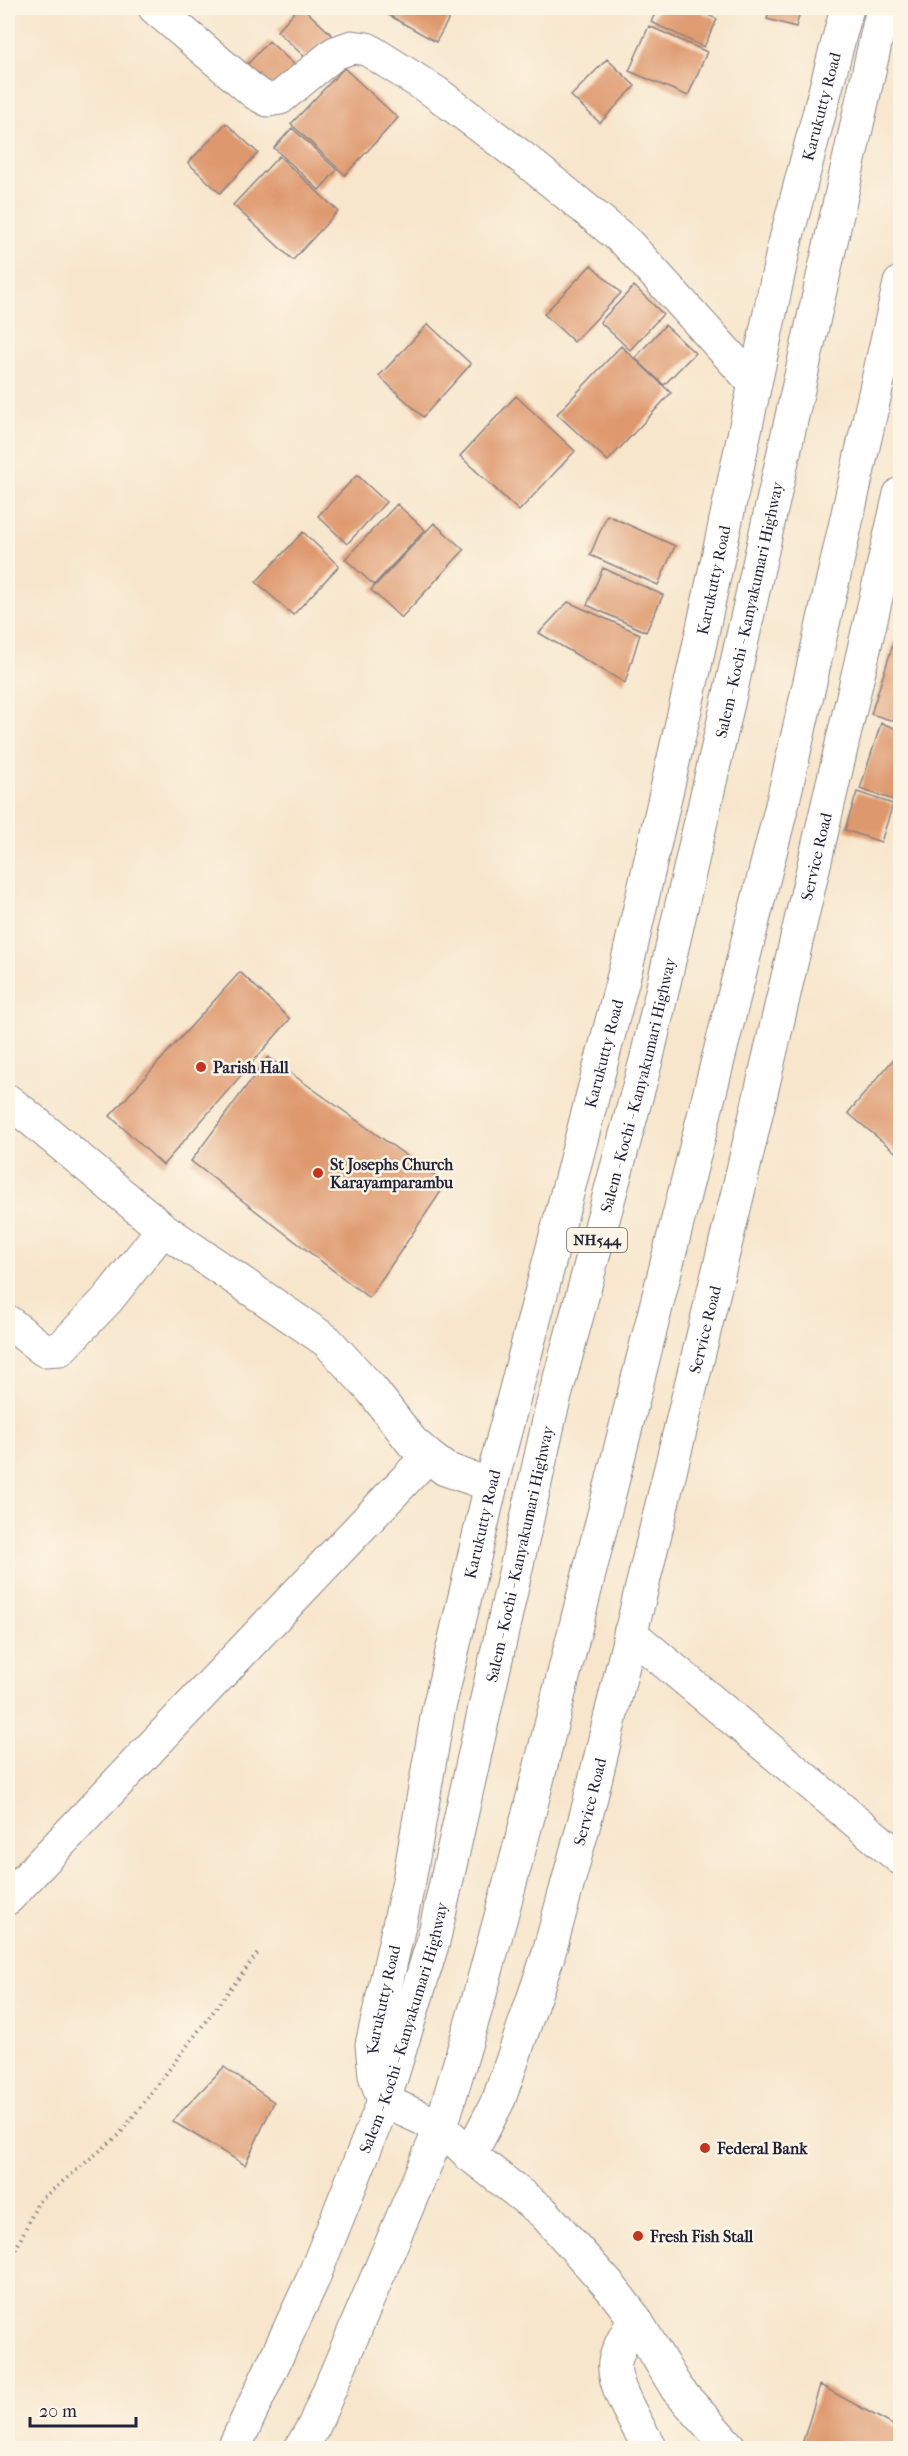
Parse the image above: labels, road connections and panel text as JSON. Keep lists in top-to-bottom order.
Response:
{
  "streets": {
    "main road": [
      "Karukutty Road",
      "Salem - Kochi - Kanyakumari Highway",
      "Service Road",
      "NH544"
    ]
  },
  "crossings": [
    ["Karukutty Road", "Salem - Kochi - Kanyakumari Highway"]
  ],
  "places": [
    "Parish Hall",
    "St Josephs Church Karayamparambu",
    "Federal Bank",
    "Fresh Fish Stall"
  ],
  "scale_bar": "20 m"
}
